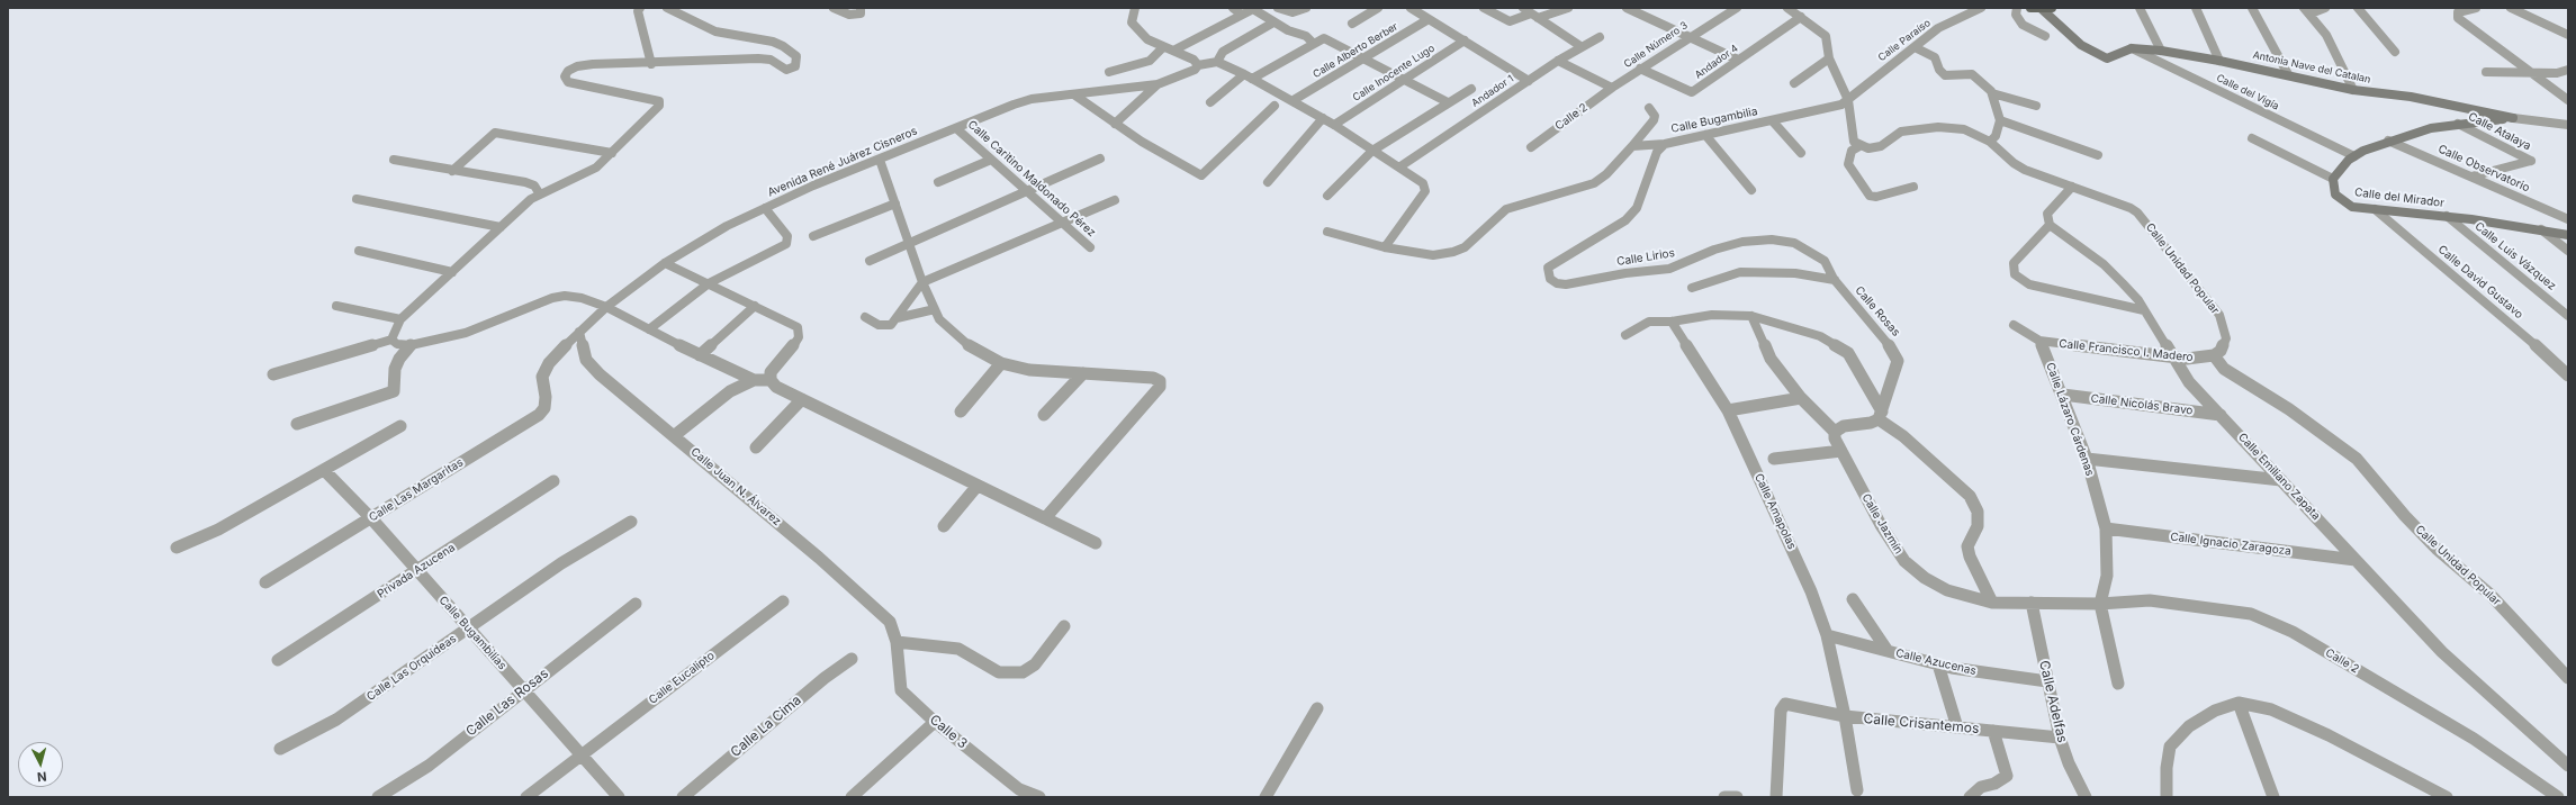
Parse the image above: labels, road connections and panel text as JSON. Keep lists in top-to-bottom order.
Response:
{
  "streets": {
    "street": [
      "Calle Paraíso",
      "Calle Número 3",
      "Calle Alberto Berber",
      "Andador 4",
      "Antonia Nave del Catalan",
      "Calle Inocente Lugo",
      "Andador 1",
      "Calle del Vigía",
      "Calle 2",
      "Calle Bugambilia",
      "Calle Atalaya",
      "Avenida René Juárez Cisneros",
      "Calle Observatorio",
      "Calle Caritino Maldonado Pérez",
      "Calle del Mirador",
      "Calle Luis Vázquez",
      "Calle Lirios",
      "Calle Unidad Popular",
      "Calle David Gustavo",
      "Calle Rosas",
      "Calle Francisco I. Madero",
      "Calle Nicolás Bravo",
      "Calle Lázaro Cárdenas",
      "Calle Emiliano Zapata",
      "Calle Juan N. Álvarez",
      "Calle Las Margaritas",
      "Calle Amapolas",
      "Calle Jazmín",
      "Calle Ignacio Zaragoza",
      "Privada Azucena",
      "Calle Bugambilias",
      "Calle Azucenas",
      "Calle Las Orquídeas",
      "Calle Eucalipto",
      "Calle Adelfas",
      "Calle Las Rosas",
      "Calle Crisantemos",
      "Calle La Cima",
      "Calle 3"
    ]
  },
  "crossings": [
    ["Calle Paraíso", "Calle Bugambilia"],
    ["Calle Número 3", "Andador 4"],
    ["Calle Número 3", "Calle 2"],
    ["Antonia Nave del Catalan", "Calle del Vigía"],
    ["Calle 2", "Calle Lázaro Cárdenas"],
    ["Calle 2", "Calle Jazmín"],
    ["Calle Bugambilia", "Calle Lirios"],
    ["Calle Atalaya", "Calle Observatorio"],
    ["Avenida René Juárez Cisneros", "Calle Caritino Maldonado Pérez"],
    ["Avenida René Juárez Cisneros", "Calle Juan N. Álvarez"],
    ["Avenida René Juárez Cisneros", "Calle Las Margaritas"],
    ["Calle del Mirador", "Calle Luis Vázquez"],
    ["Calle del Mirador", "Calle David Gustavo"],
    ["Calle Lirios", "Calle Rosas"],
    ["Calle Unidad Popular", "Calle Francisco I. Madero"],
    ["Calle Francisco I. Madero", "Calle Lázaro Cárdenas"],
    ["Calle Francisco I. Madero", "Calle Emiliano Zapata"],
    ["Calle Nicolás Bravo", "Calle Lázaro Cárdenas"],
    ["Calle Nicolás Bravo", "Calle Emiliano Zapata"],
    ["Calle Lázaro Cárdenas", "Calle Jazmín"],
    ["Calle Lázaro Cárdenas", "Calle Ignacio Zaragoza"],
    ["Calle Emiliano Zapata", "Calle Ignacio Zaragoza"],
    ["Calle Juan N. Álvarez", "Calle 3"],
    ["Calle Las Margaritas", "Calle Bugambilias"],
    ["Calle Amapolas", "Calle Azucenas"],
    ["Calle Amapolas", "Calle Crisantemos"],
    ["Calle Jazmín", "Calle Adelfas"],
    ["Privada Azucena", "Calle Bugambilias"],
    ["Calle Bugambilias", "Calle Las Orquídeas"],
    ["Calle Bugambilias", "Calle Eucalipto"],
    ["Calle Bugambilias", "Calle Las Rosas"],
    ["Calle Azucenas", "Calle Adelfas"],
    ["Calle Adelfas", "Calle Crisantemos"]
  ],
  "north": "bottom"
}
